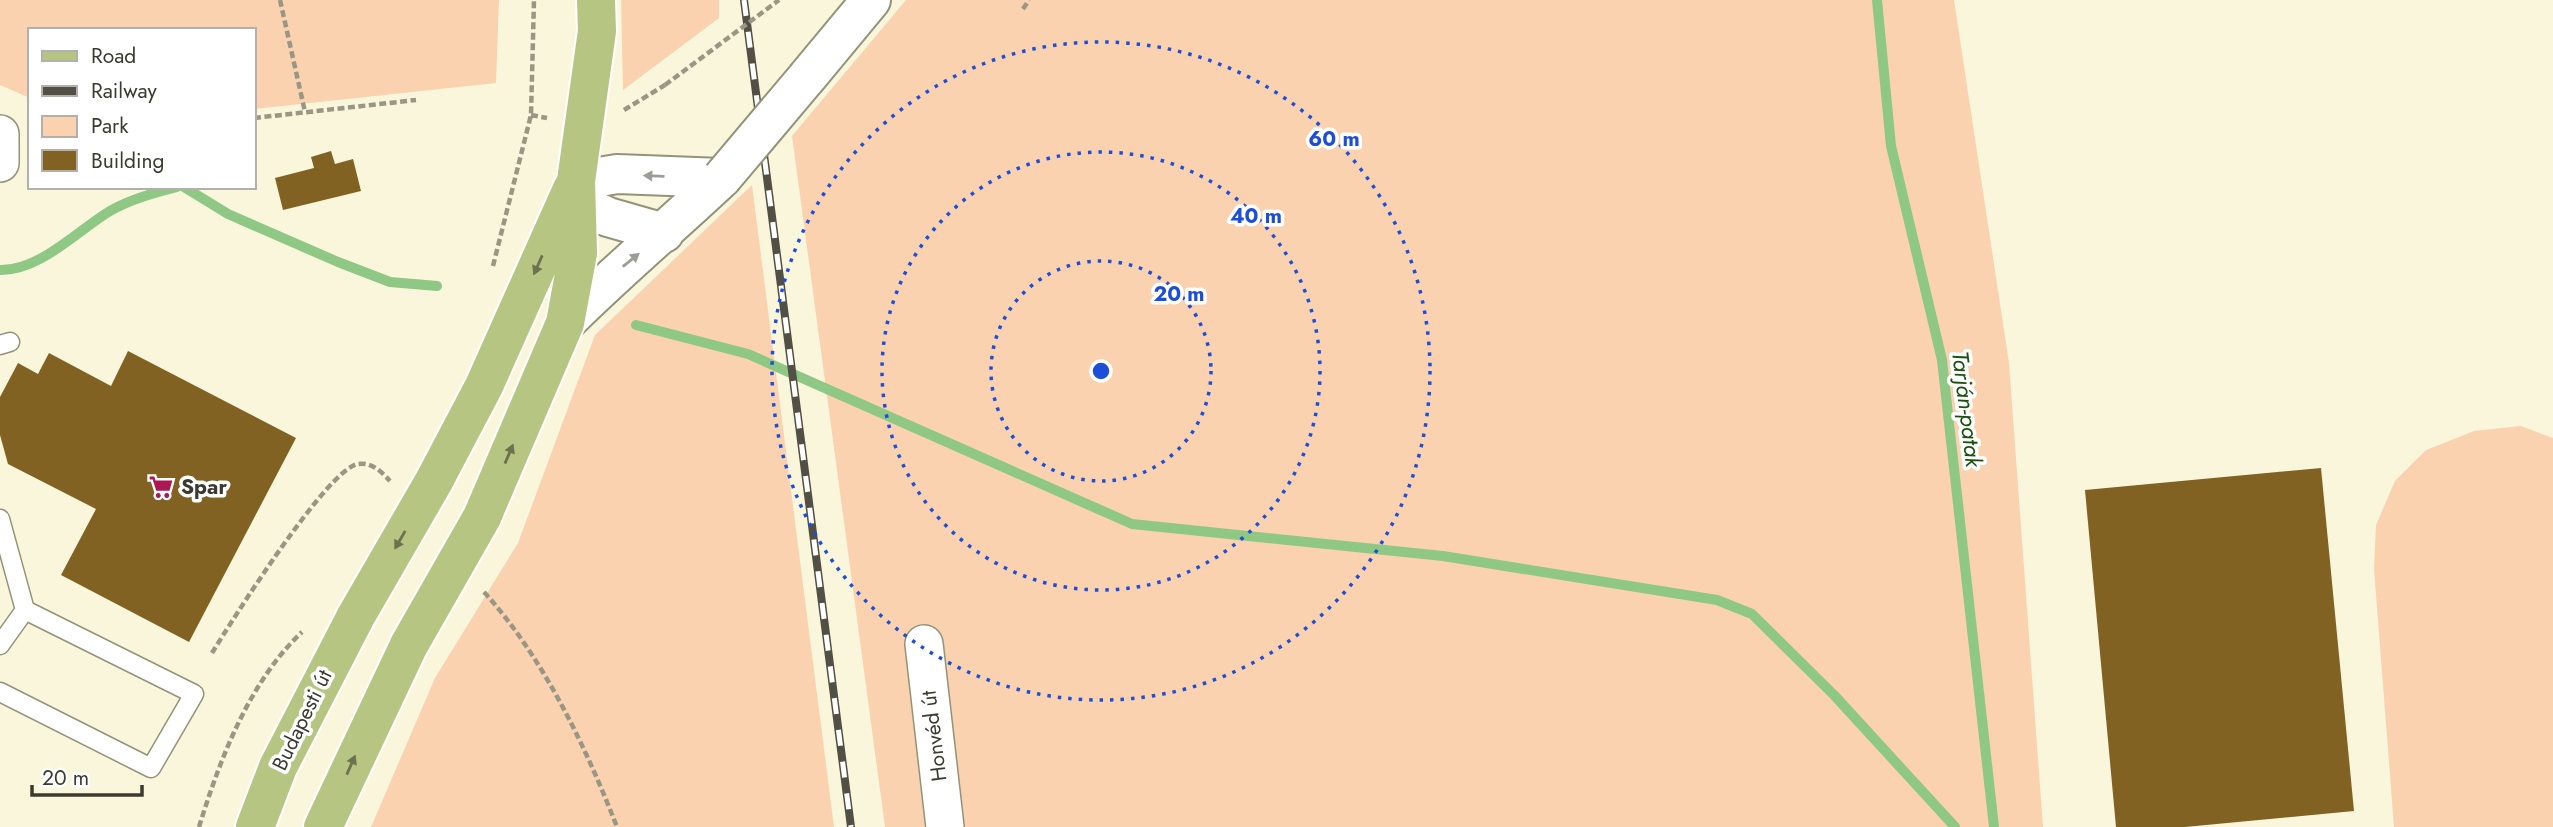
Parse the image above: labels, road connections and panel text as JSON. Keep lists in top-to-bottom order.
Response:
{
  "streets": {
    "main road": ["Budapesti út"],
    "street": ["Honvéd út"]
  },
  "water": ["Tarján-patak"],
  "places": {
    "supermarket": ["Spar"]
  },
  "legend": [
    "Road",
    "Railway",
    "Park",
    "Building"
  ],
  "scale_bar": "20 m",
  "rings": ["60 m", "40 m", "20 m"]
}
